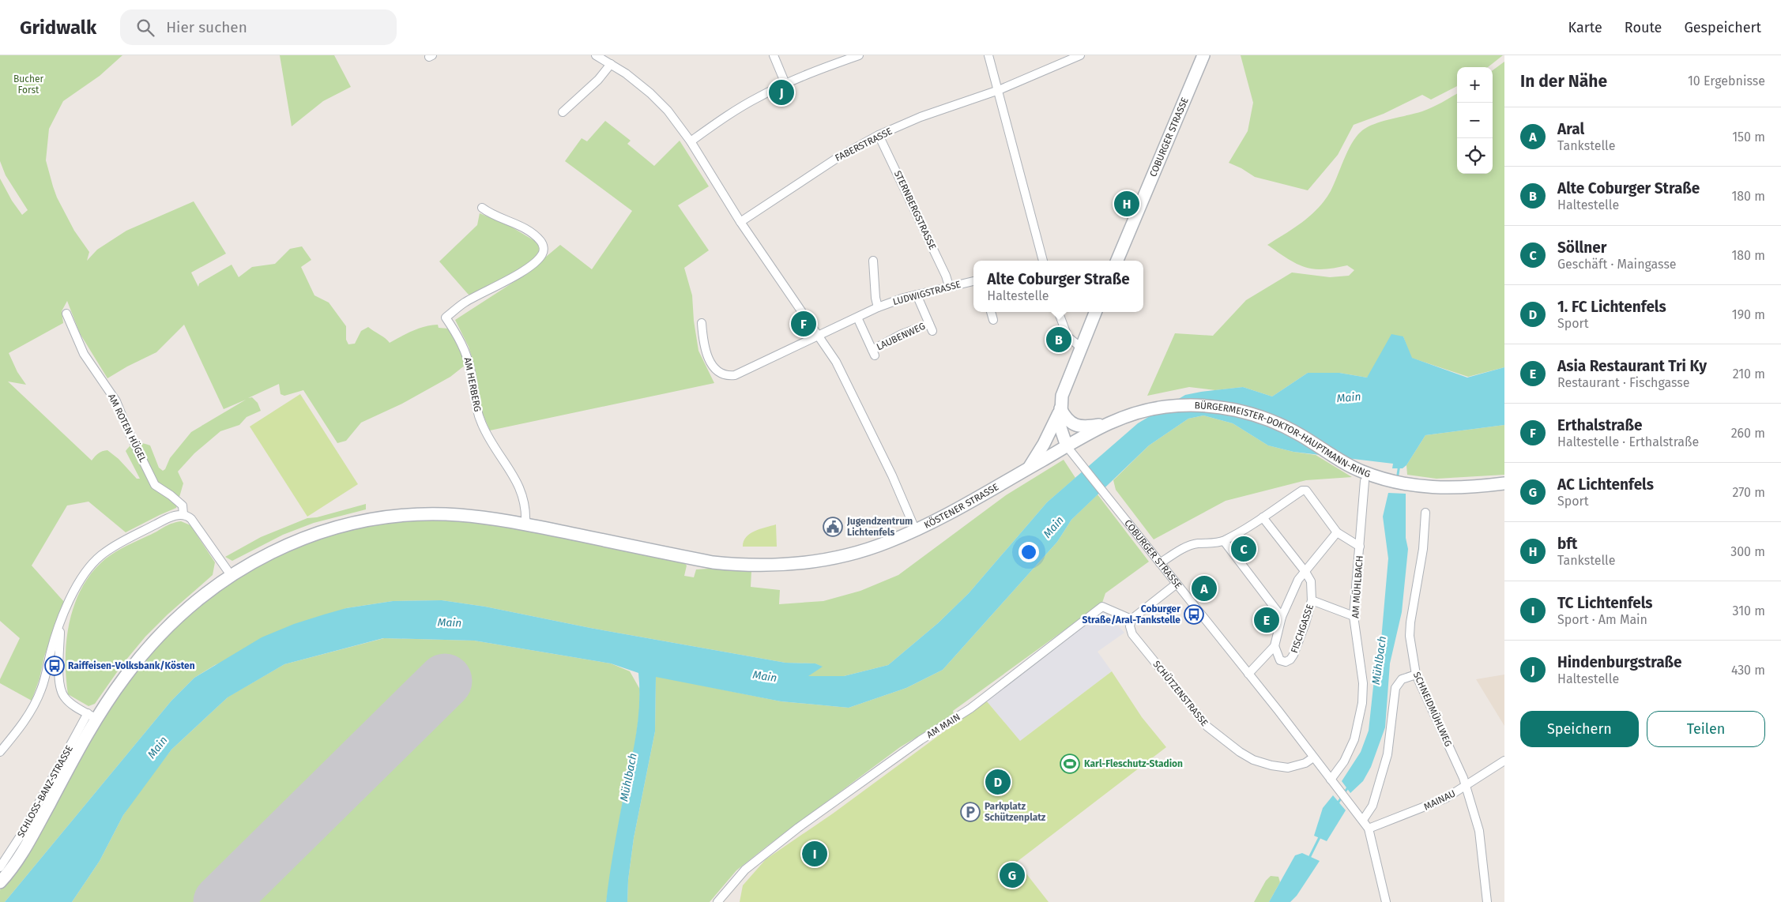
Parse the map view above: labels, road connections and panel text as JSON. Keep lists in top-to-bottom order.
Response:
{
  "streets": {
    "street": [
      "COBURGER STRASSE",
      "FABERSTRASSE",
      "STERNBERGSTRASSE",
      "LUDWIGSTRASSE",
      "LAUBENWEG",
      "AM HERBERG",
      "AM ROTEN HÜGEL",
      "BÜRGERMEISTER-DOKTOR-HAUPTMANN-RING",
      "KÖSTENER STRASSE",
      "AM MÜHLBACH",
      "FISCHGASSE",
      "SCHÜTZENSTRASSE",
      "SCHNEIDMÜHLWEG",
      "AM MAIN",
      "SCHLOSS-BANZ-STRASSE",
      "MAINAU"
    ]
  },
  "crossings": [
    ["COBURGER STRASSE", "BÜRGERMEISTER-DOKTOR-HAUPTMANN-RING"],
    ["COBURGER STRASSE", "KÖSTENER STRASSE"],
    ["COBURGER STRASSE", "AM MÜHLBACH"],
    ["COBURGER STRASSE", "SCHÜTZENSTRASSE"],
    ["COBURGER STRASSE", "MAINAU"],
    ["FABERSTRASSE", "STERNBERGSTRASSE"],
    ["STERNBERGSTRASSE", "LUDWIGSTRASSE"],
    ["LUDWIGSTRASSE", "LAUBENWEG"],
    ["AM HERBERG", "KÖSTENER STRASSE"],
    ["AM ROTEN HÜGEL", "KÖSTENER STRASSE"],
    ["BÜRGERMEISTER-DOKTOR-HAUPTMANN-RING", "KÖSTENER STRASSE"],
    ["KÖSTENER STRASSE", "SCHLOSS-BANZ-STRASSE"],
    ["SCHÜTZENSTRASSE", "AM MAIN"],
    ["SCHNEIDMÜHLWEG", "MAINAU"]
  ],
  "water": ["Main", "Mühlbach"],
  "parks": ["Bucher Forst"],
  "places": {
    "public building": ["Jugendzentrum Lichtenfels"],
    "bus stop": ["Coburger Straße/Aral-Tankstelle", "Raiffeisen-Volksbank/Kösten"],
    "sports": ["Karl-Fleschutz-Stadion"],
    "parking": ["Parkplatz Schützenplatz"]
  },
  "page": {
    "header": "Gridwalk",
    "search": "Hier suchen",
    "nav": ["Karte", "Route", "Gespeichert"],
    "heading": ["In der Nähe", "10 Ergebnisse"],
    "map_buttons": ["+", "−"],
    "pins": [
      "J",
      "H",
      "F",
      "B",
      "C",
      "A",
      "E",
      "D",
      "I",
      "G"
    ],
    "list": [
      {
        "mark": "A",
        "name": "Aral",
        "note": "Tankstelle",
        "value": "150 m"
      },
      {
        "mark": "B",
        "name": "Alte Coburger Straße",
        "note": "Haltestelle",
        "value": "180 m"
      },
      {
        "mark": "C",
        "name": "Söllner",
        "note": "Geschäft · Maingasse",
        "value": "180 m"
      },
      {
        "mark": "D",
        "name": "1. FC Lichtenfels",
        "note": "Sport",
        "value": "190 m"
      },
      {
        "mark": "E",
        "name": "Asia Restaurant Tri Ky",
        "note": "Restaurant · Fischgasse",
        "value": "210 m"
      },
      {
        "mark": "F",
        "name": "Erthalstraße",
        "note": "Haltestelle · Erthalstraße",
        "value": "260 m"
      },
      {
        "mark": "G",
        "name": "AC Lichtenfels",
        "note": "Sport",
        "value": "270 m"
      },
      {
        "mark": "H",
        "name": "bft",
        "note": "Tankstelle",
        "value": "300 m"
      },
      {
        "mark": "I",
        "name": "TC Lichtenfels",
        "note": "Sport · Am Main",
        "value": "310 m"
      },
      {
        "mark": "J",
        "name": "Hindenburgstraße",
        "note": "Haltestelle",
        "value": "430 m"
      }
    ],
    "popup": ["Alte Coburger Straße", "Haltestelle"],
    "buttons": ["Speichern", "Teilen"]
  }
}
